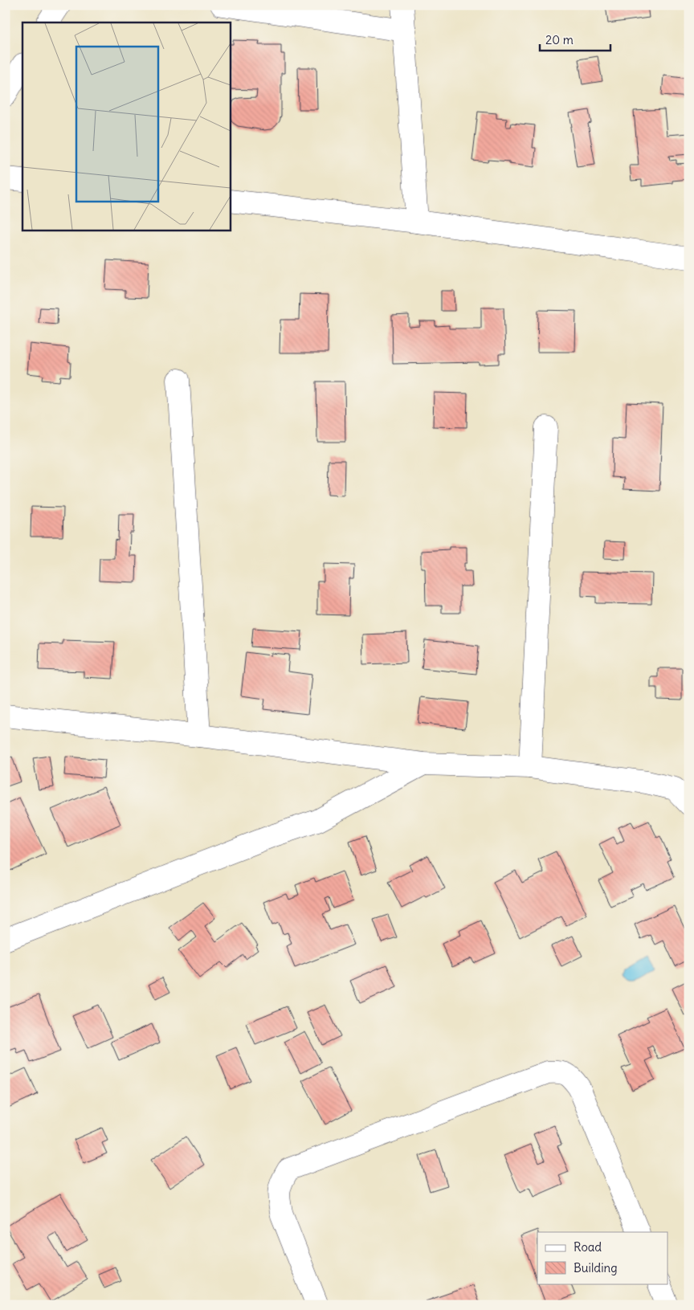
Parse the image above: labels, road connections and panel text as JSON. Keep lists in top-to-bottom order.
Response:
{
  "legend": ["Road", "Building"],
  "scale_bar": "20 m"
}
